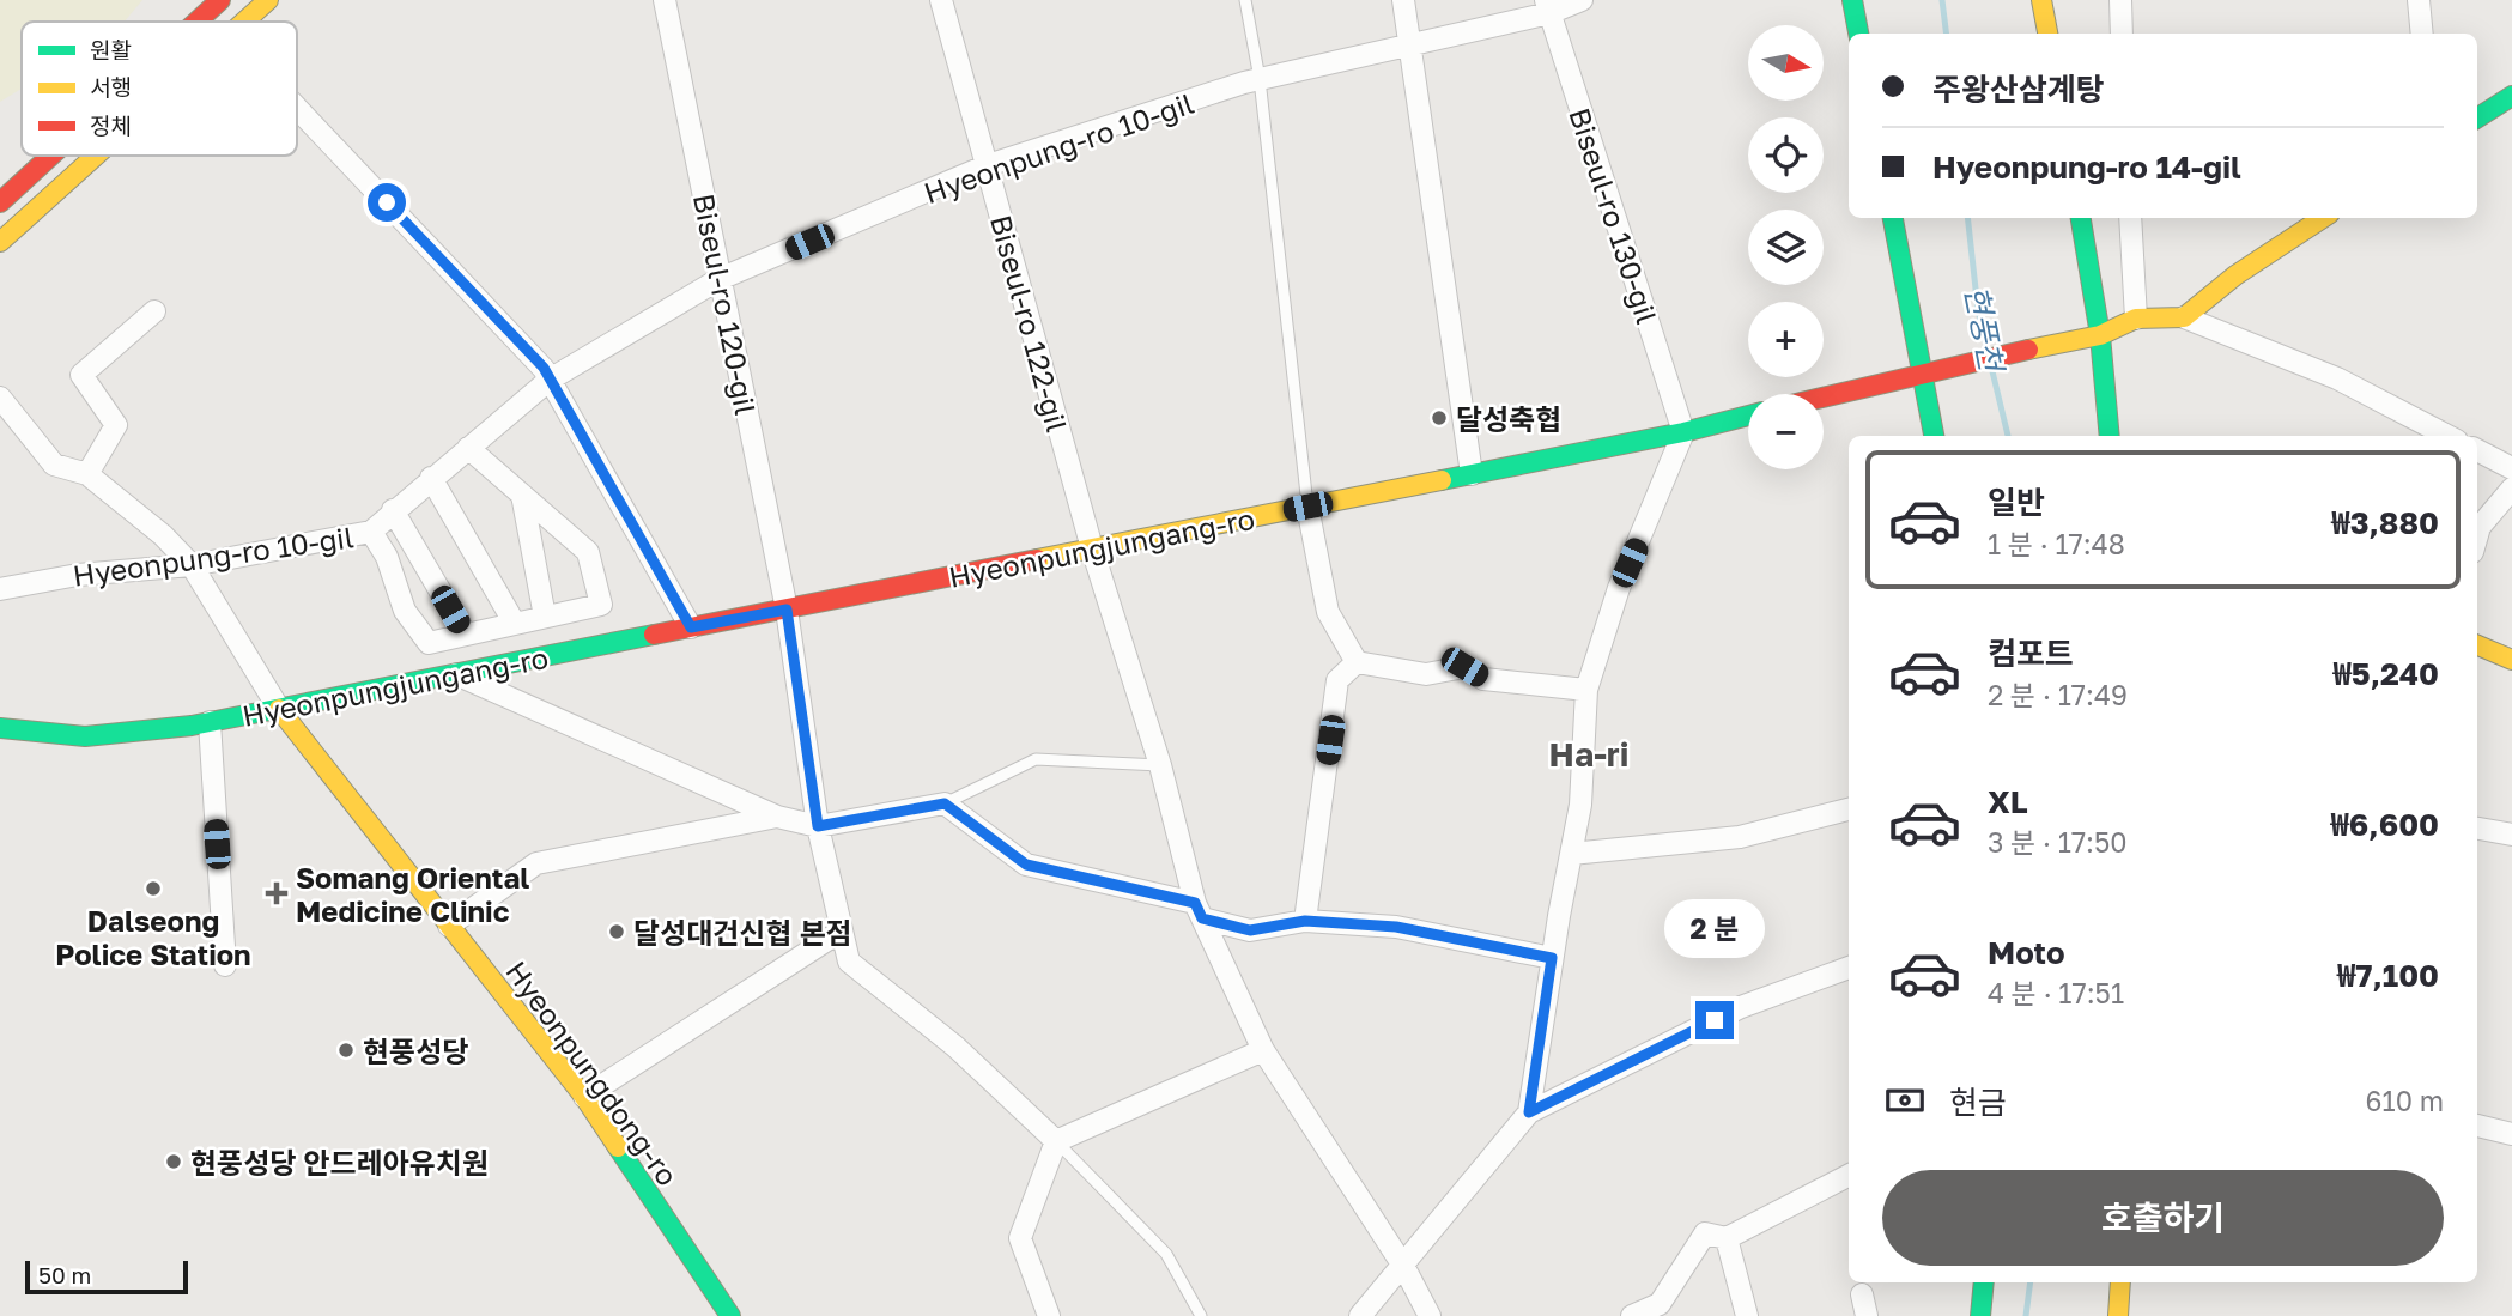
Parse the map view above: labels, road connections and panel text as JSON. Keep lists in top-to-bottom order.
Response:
{
  "streets": {
    "main road": ["Hyeonpungjungang-ro", "Hyeonpungdong-ro"],
    "street": [
      "Hyeonpung-ro 10-gil",
      "Biseul-ro 130-gil",
      "Biseul-ro 120-gil",
      "Biseul-ro 122-gil"
    ]
  },
  "crossings": [
    ["Hyeonpung-ro 10-gil", "Biseul-ro 130-gil"],
    ["Hyeonpung-ro 10-gil", "Biseul-ro 120-gil"],
    ["Hyeonpung-ro 10-gil", "Biseul-ro 122-gil"],
    ["Biseul-ro 130-gil", "Hyeonpungjungang-ro"],
    ["Biseul-ro 120-gil", "Hyeonpungjungang-ro"],
    ["Biseul-ro 122-gil", "Hyeonpungjungang-ro"],
    ["Hyeonpungjungang-ro", "Hyeonpungdong-ro"]
  ],
  "districts": ["Ha-ri"],
  "water": ["현풍천"],
  "places": {
    "other": [
      "달성축협",
      "Dalseong Police Station",
      "달성대건신협 본점",
      "현풍성당",
      "현풍성당 안드레아유치원"
    ],
    "health": ["Somang Oriental Medicine Clinic"]
  },
  "legend": ["원활", "서행", "정체"],
  "scale_bar": "50 m",
  "north": "right",
  "page": {
    "map_buttons": ["+", "−"],
    "banner": ["주왕산삼계탕", "Hyeonpung-ro 14-gil"],
    "list": [
      {
        "name": "일반",
        "note": "1 분 · 17:48",
        "value": "₩3,880"
      },
      {
        "name": "컴포트",
        "note": "2 분 · 17:49",
        "value": "₩5,240"
      },
      {
        "name": "XL",
        "note": "3 분 · 17:50",
        "value": "₩6,600"
      },
      {
        "name": "Moto",
        "note": "4 분 · 17:51",
        "value": "₩7,100"
      }
    ],
    "bubble": "2 분",
    "pay": ["현금", "610 m"],
    "buttons": "호출하기",
    "scale": "50 m"
  }
}
